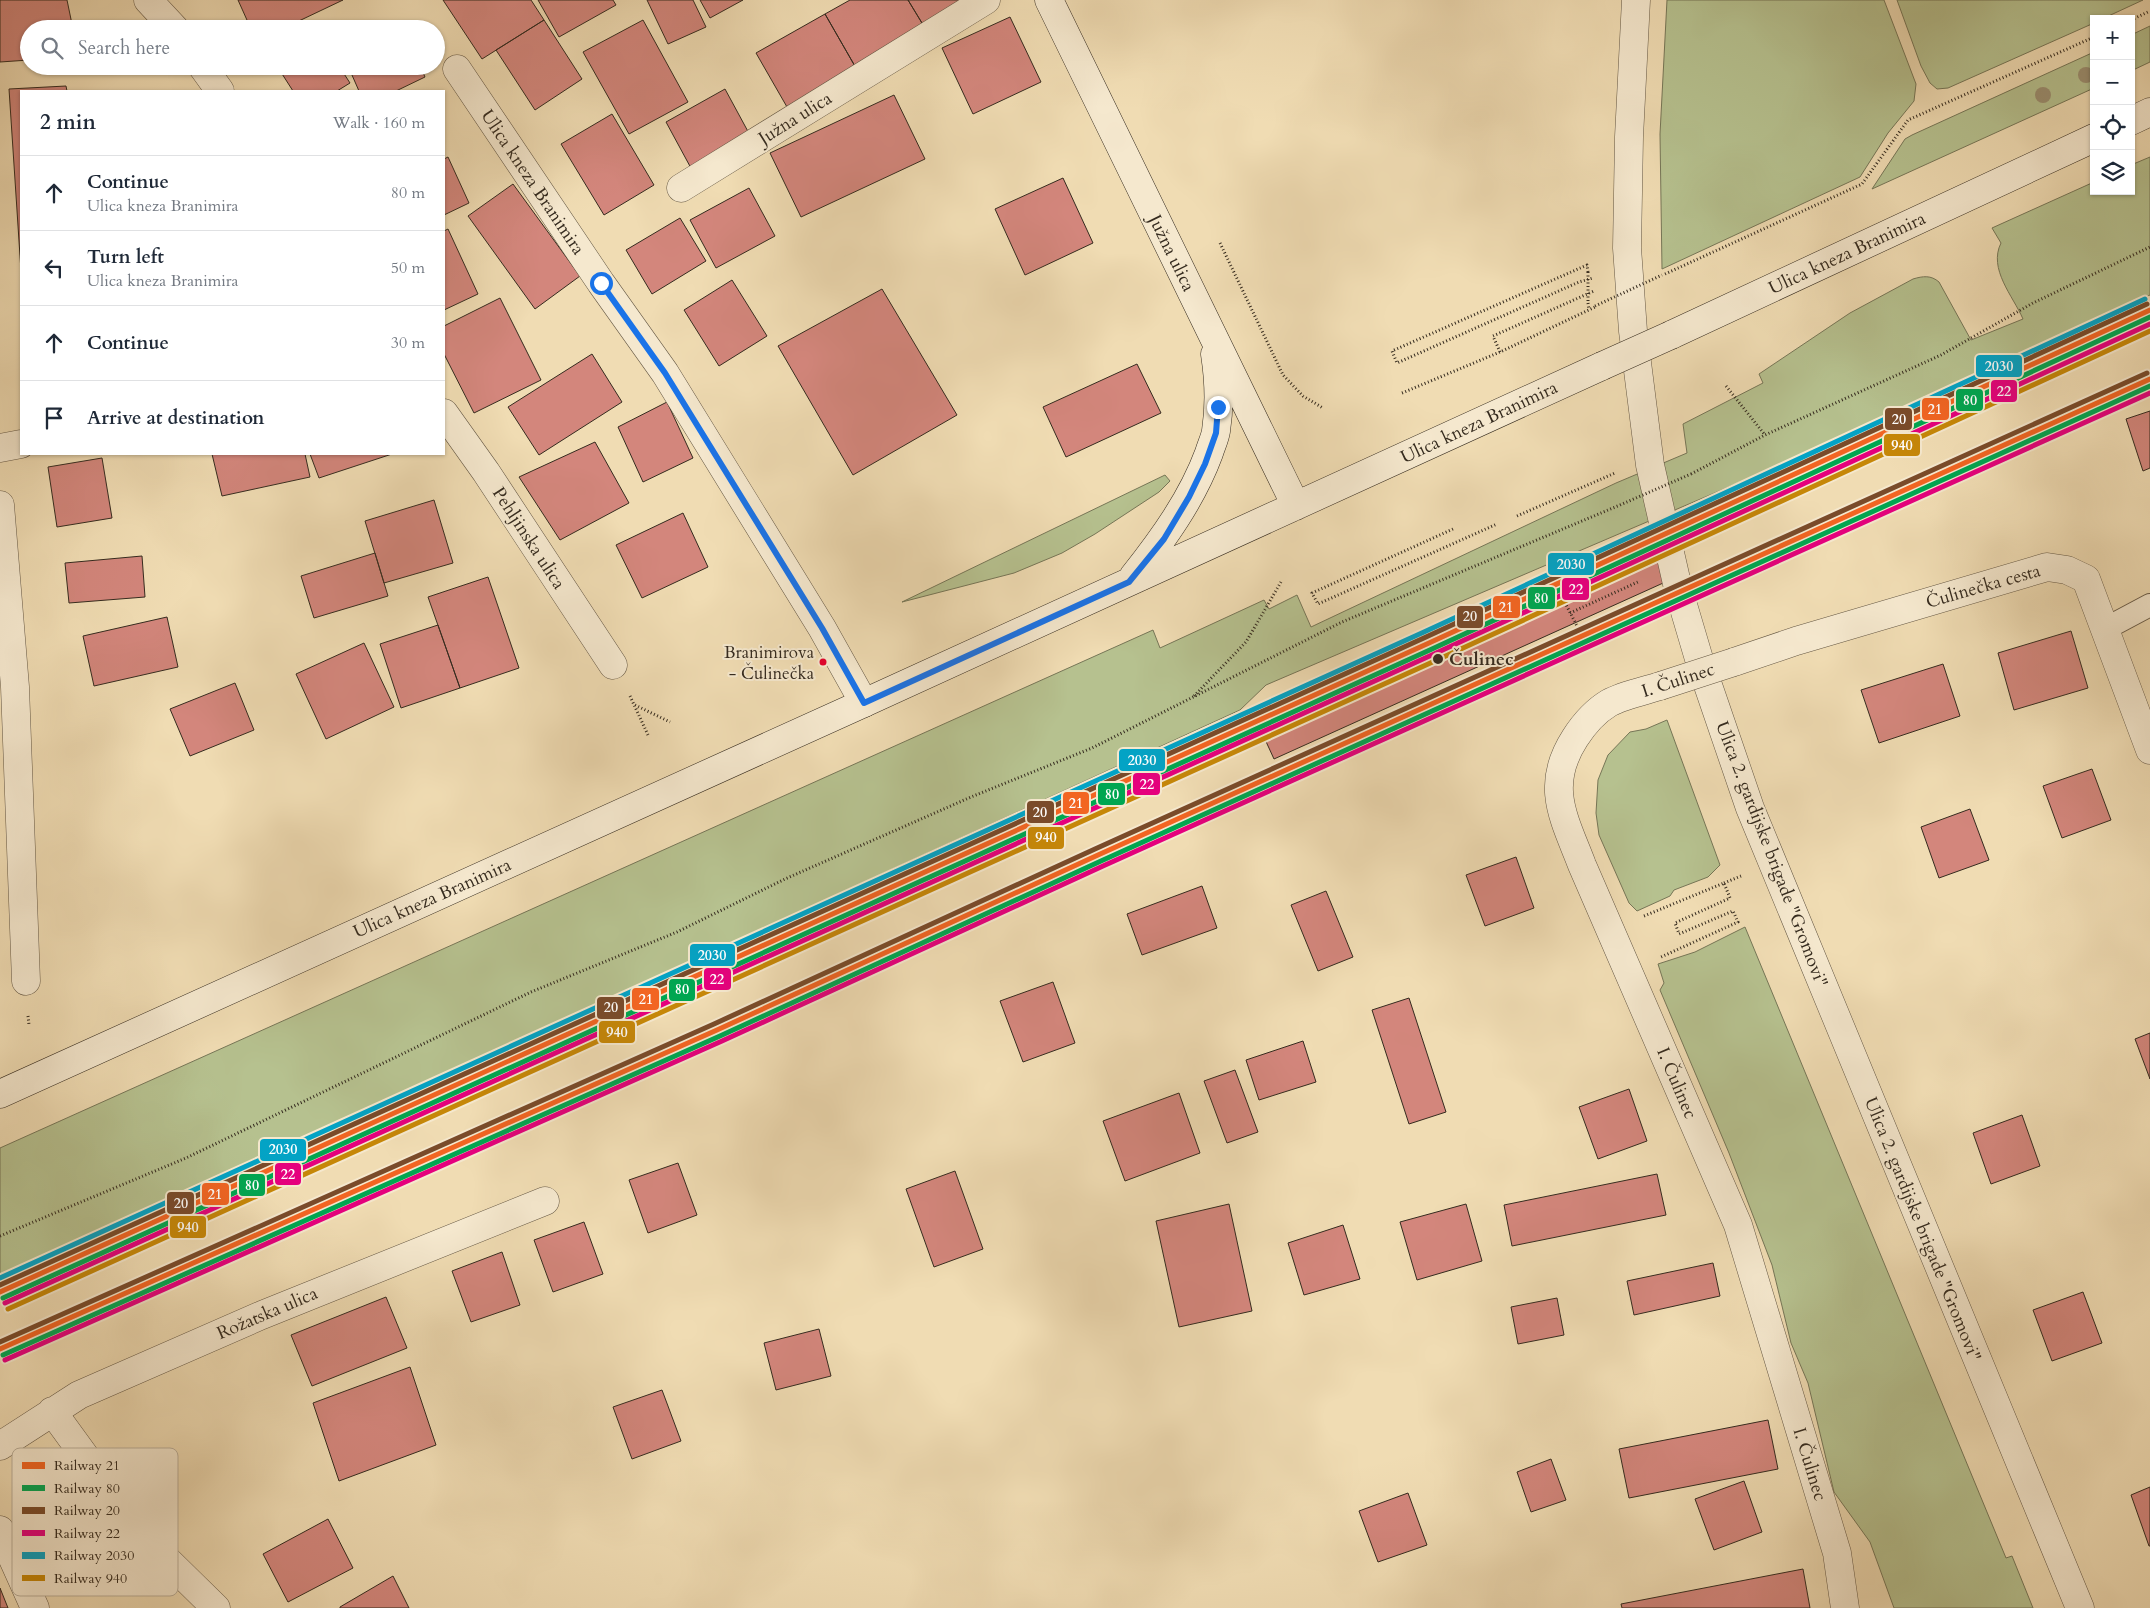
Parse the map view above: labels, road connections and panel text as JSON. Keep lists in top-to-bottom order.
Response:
{
  "streets": {
    "street": [
      "Južna ulica",
      "Ulica kneza Branimira",
      "Pehljinska ulica",
      "Čulinečka cesta",
      "I. Čulinec",
      "Ulica 2. gardijske brigade \"Gromovi\"",
      "Rožatska ulica"
    ]
  },
  "crossings": [
    ["Južna ulica", "Ulica kneza Branimira"],
    ["Čulinečka cesta", "I. Čulinec"]
  ],
  "places": ["Čulinec", "Branimirova - Čulinečka"],
  "lines": [
    "rail line 2030",
    "rail line 20",
    "rail line 21",
    "rail line 80",
    "rail line 22",
    "rail line 940"
  ],
  "legend": [
    "Railway 21",
    "Railway 80",
    "Railway 20",
    "Railway 22",
    "Railway 2030",
    "Railway 940"
  ],
  "page": {
    "map_buttons": ["+", "−"],
    "search": "Search here",
    "heading": ["2 min", "Walk · 160 m"],
    "list": [
      ["Continue", "Ulica kneza Branimira", "80 m"],
      ["Turn left", "Ulica kneza Branimira", "50 m"],
      ["Continue", "30 m"],
      "Arrive at destination"
    ]
  }
}
